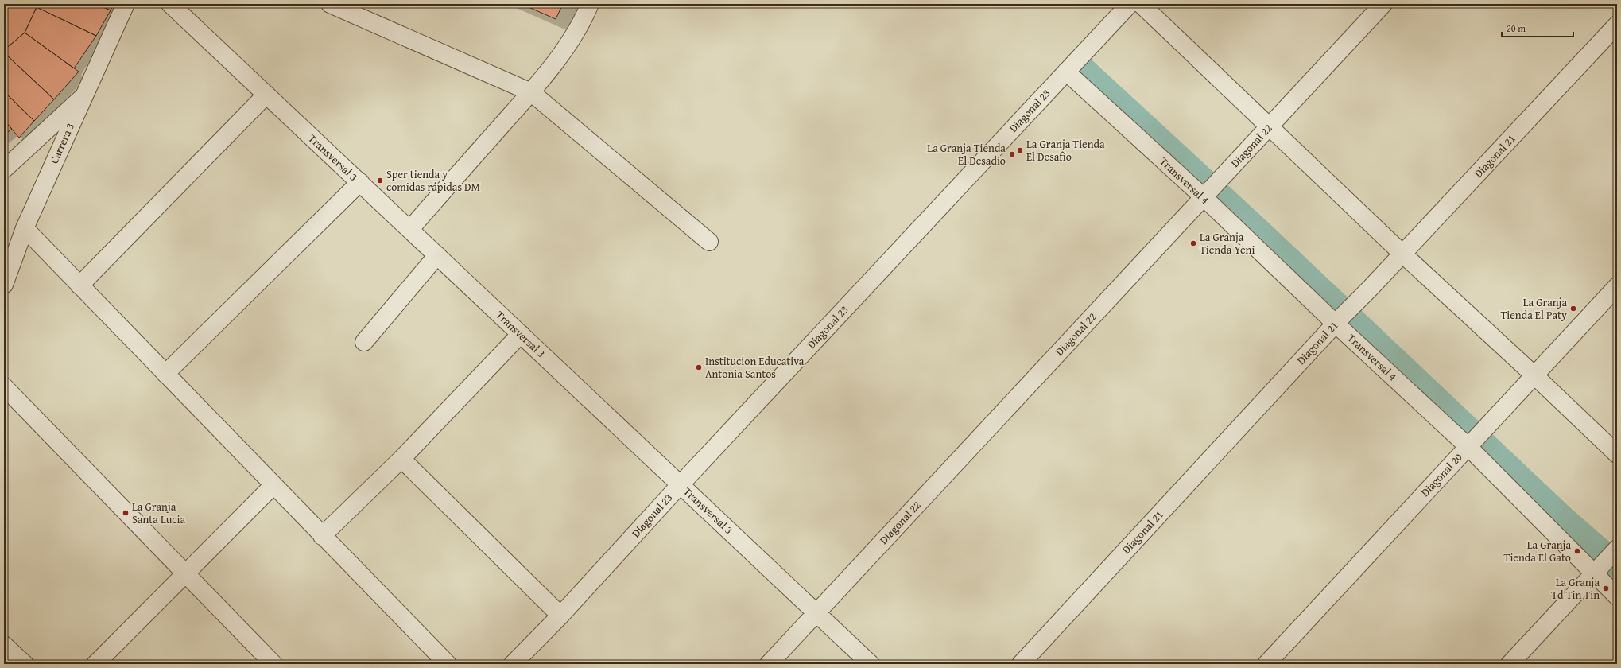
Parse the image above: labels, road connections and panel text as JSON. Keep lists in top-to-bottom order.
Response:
{
  "streets": {
    "street": [
      "Diagonal 23",
      "Carrera 3",
      "Diagonal 22",
      "Diagonal 21",
      "Transversal 3",
      "Transversal 4",
      "Diagonal 20"
    ]
  },
  "crossings": [
    ["Diagonal 23", "Transversal 3"],
    ["Diagonal 23", "Transversal 4"],
    ["Diagonal 22", "Transversal 3"],
    ["Diagonal 22", "Transversal 4"],
    ["Diagonal 21", "Transversal 4"],
    ["Transversal 4", "Diagonal 20"]
  ],
  "places": [
    "La Granja Tienda El Desafio",
    "La Granja Tienda El Desadio",
    "Sper tienda y comidas rápidas DM",
    "La Granja Tienda Yeni",
    "La Granja Tienda El Paty",
    "Institucion Educativa Antonia Santos",
    "La Granja Santa Lucia",
    "La Granja Tienda El Gato",
    "La Granja Td Tin Tin"
  ],
  "scale_bar": "20 m"
}
